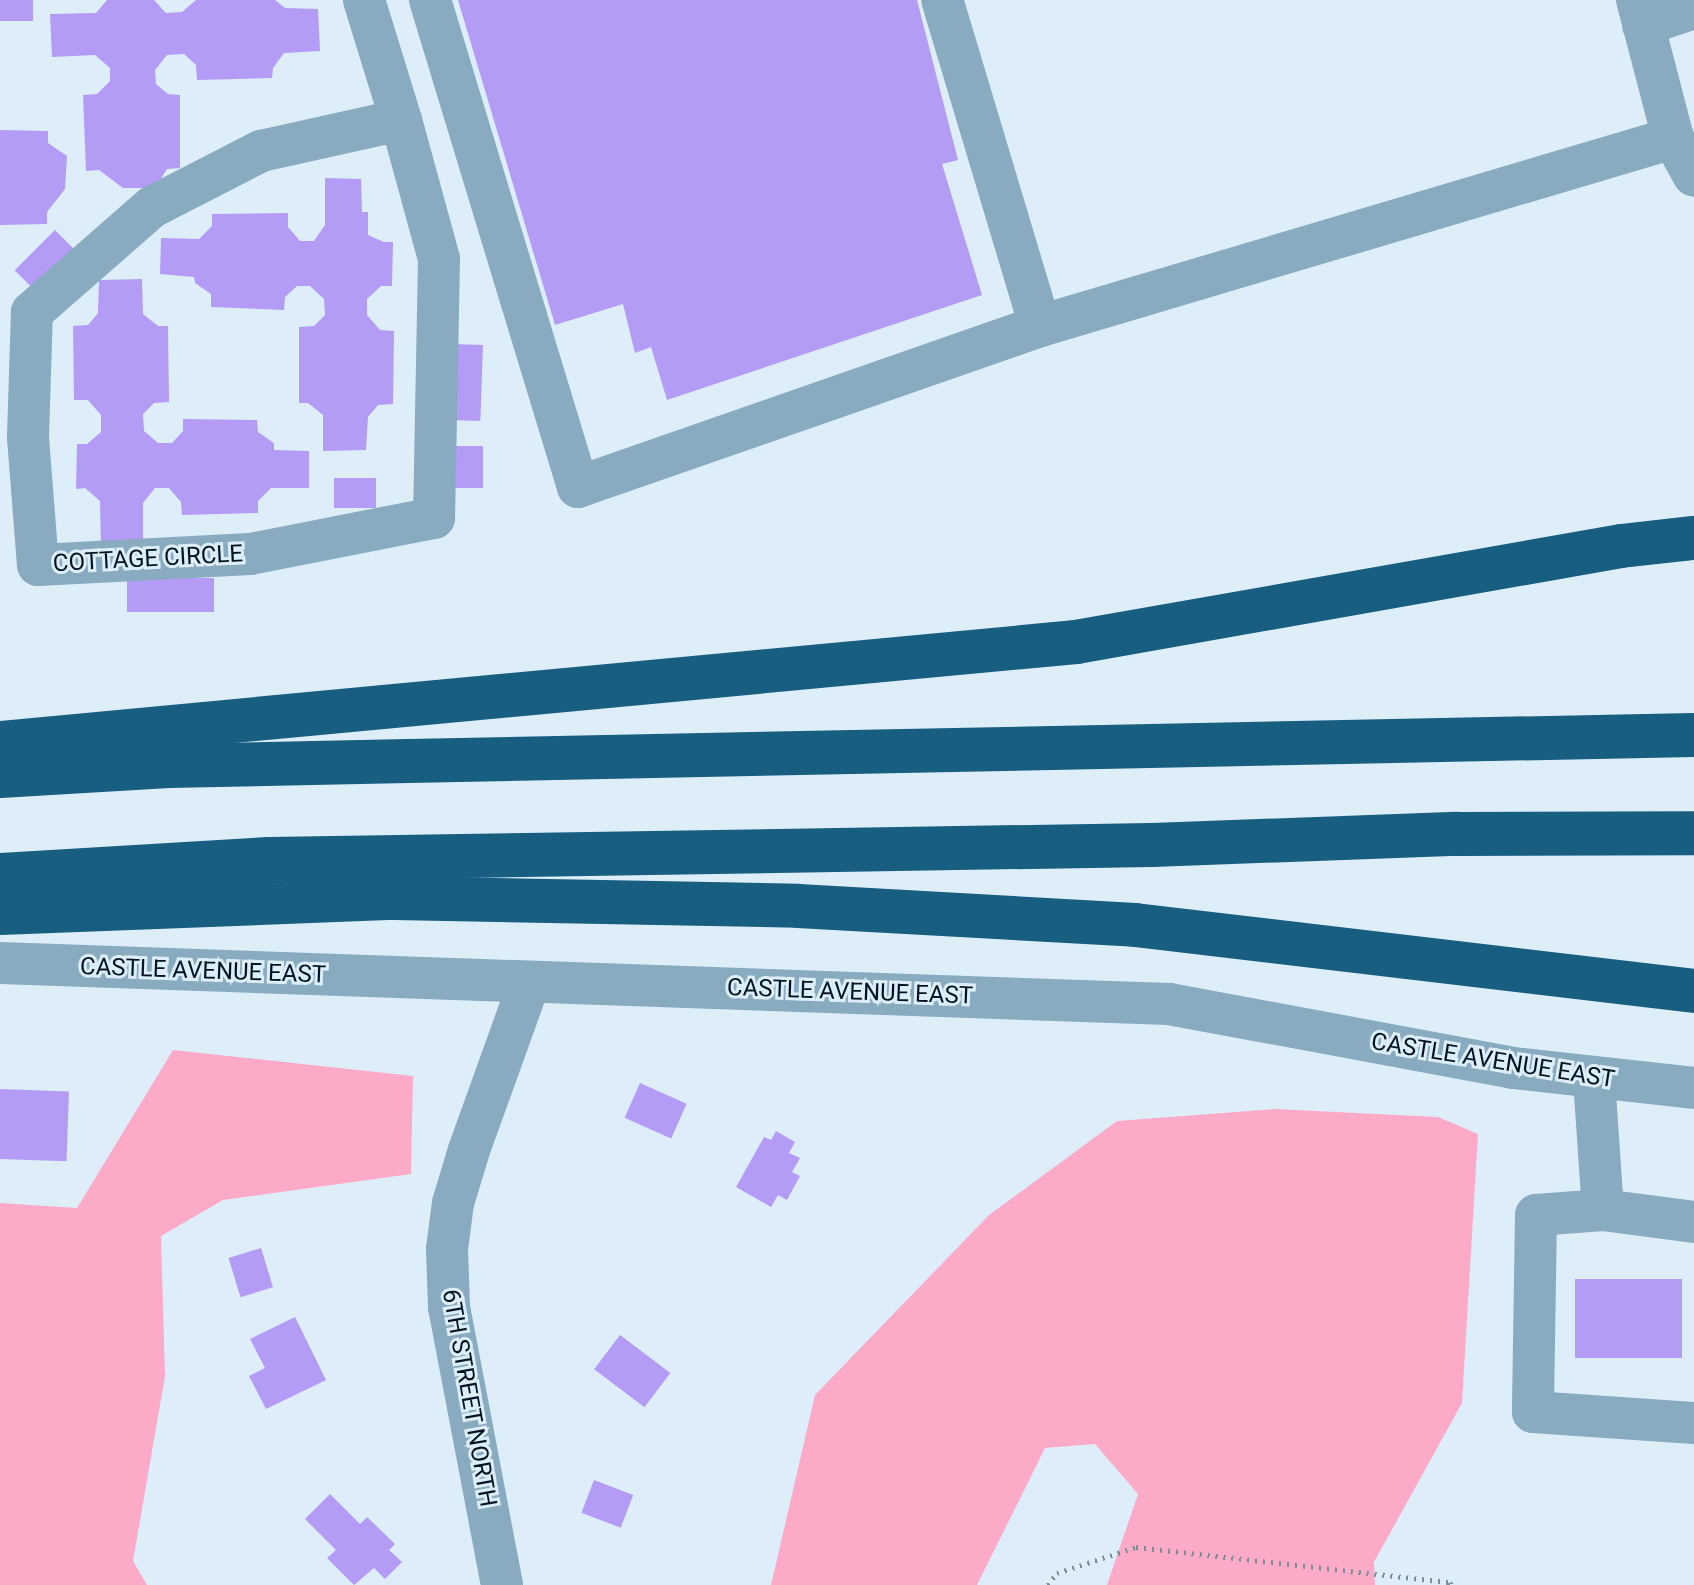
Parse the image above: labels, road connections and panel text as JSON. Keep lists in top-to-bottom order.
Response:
{
  "streets": {
    "street": ["COTTAGE CIRCLE", "CASTLE AVENUE EAST", "6TH STREET NORTH"]
  },
  "crossings": [
    ["CASTLE AVENUE EAST", "6TH STREET NORTH"]
  ]
}
